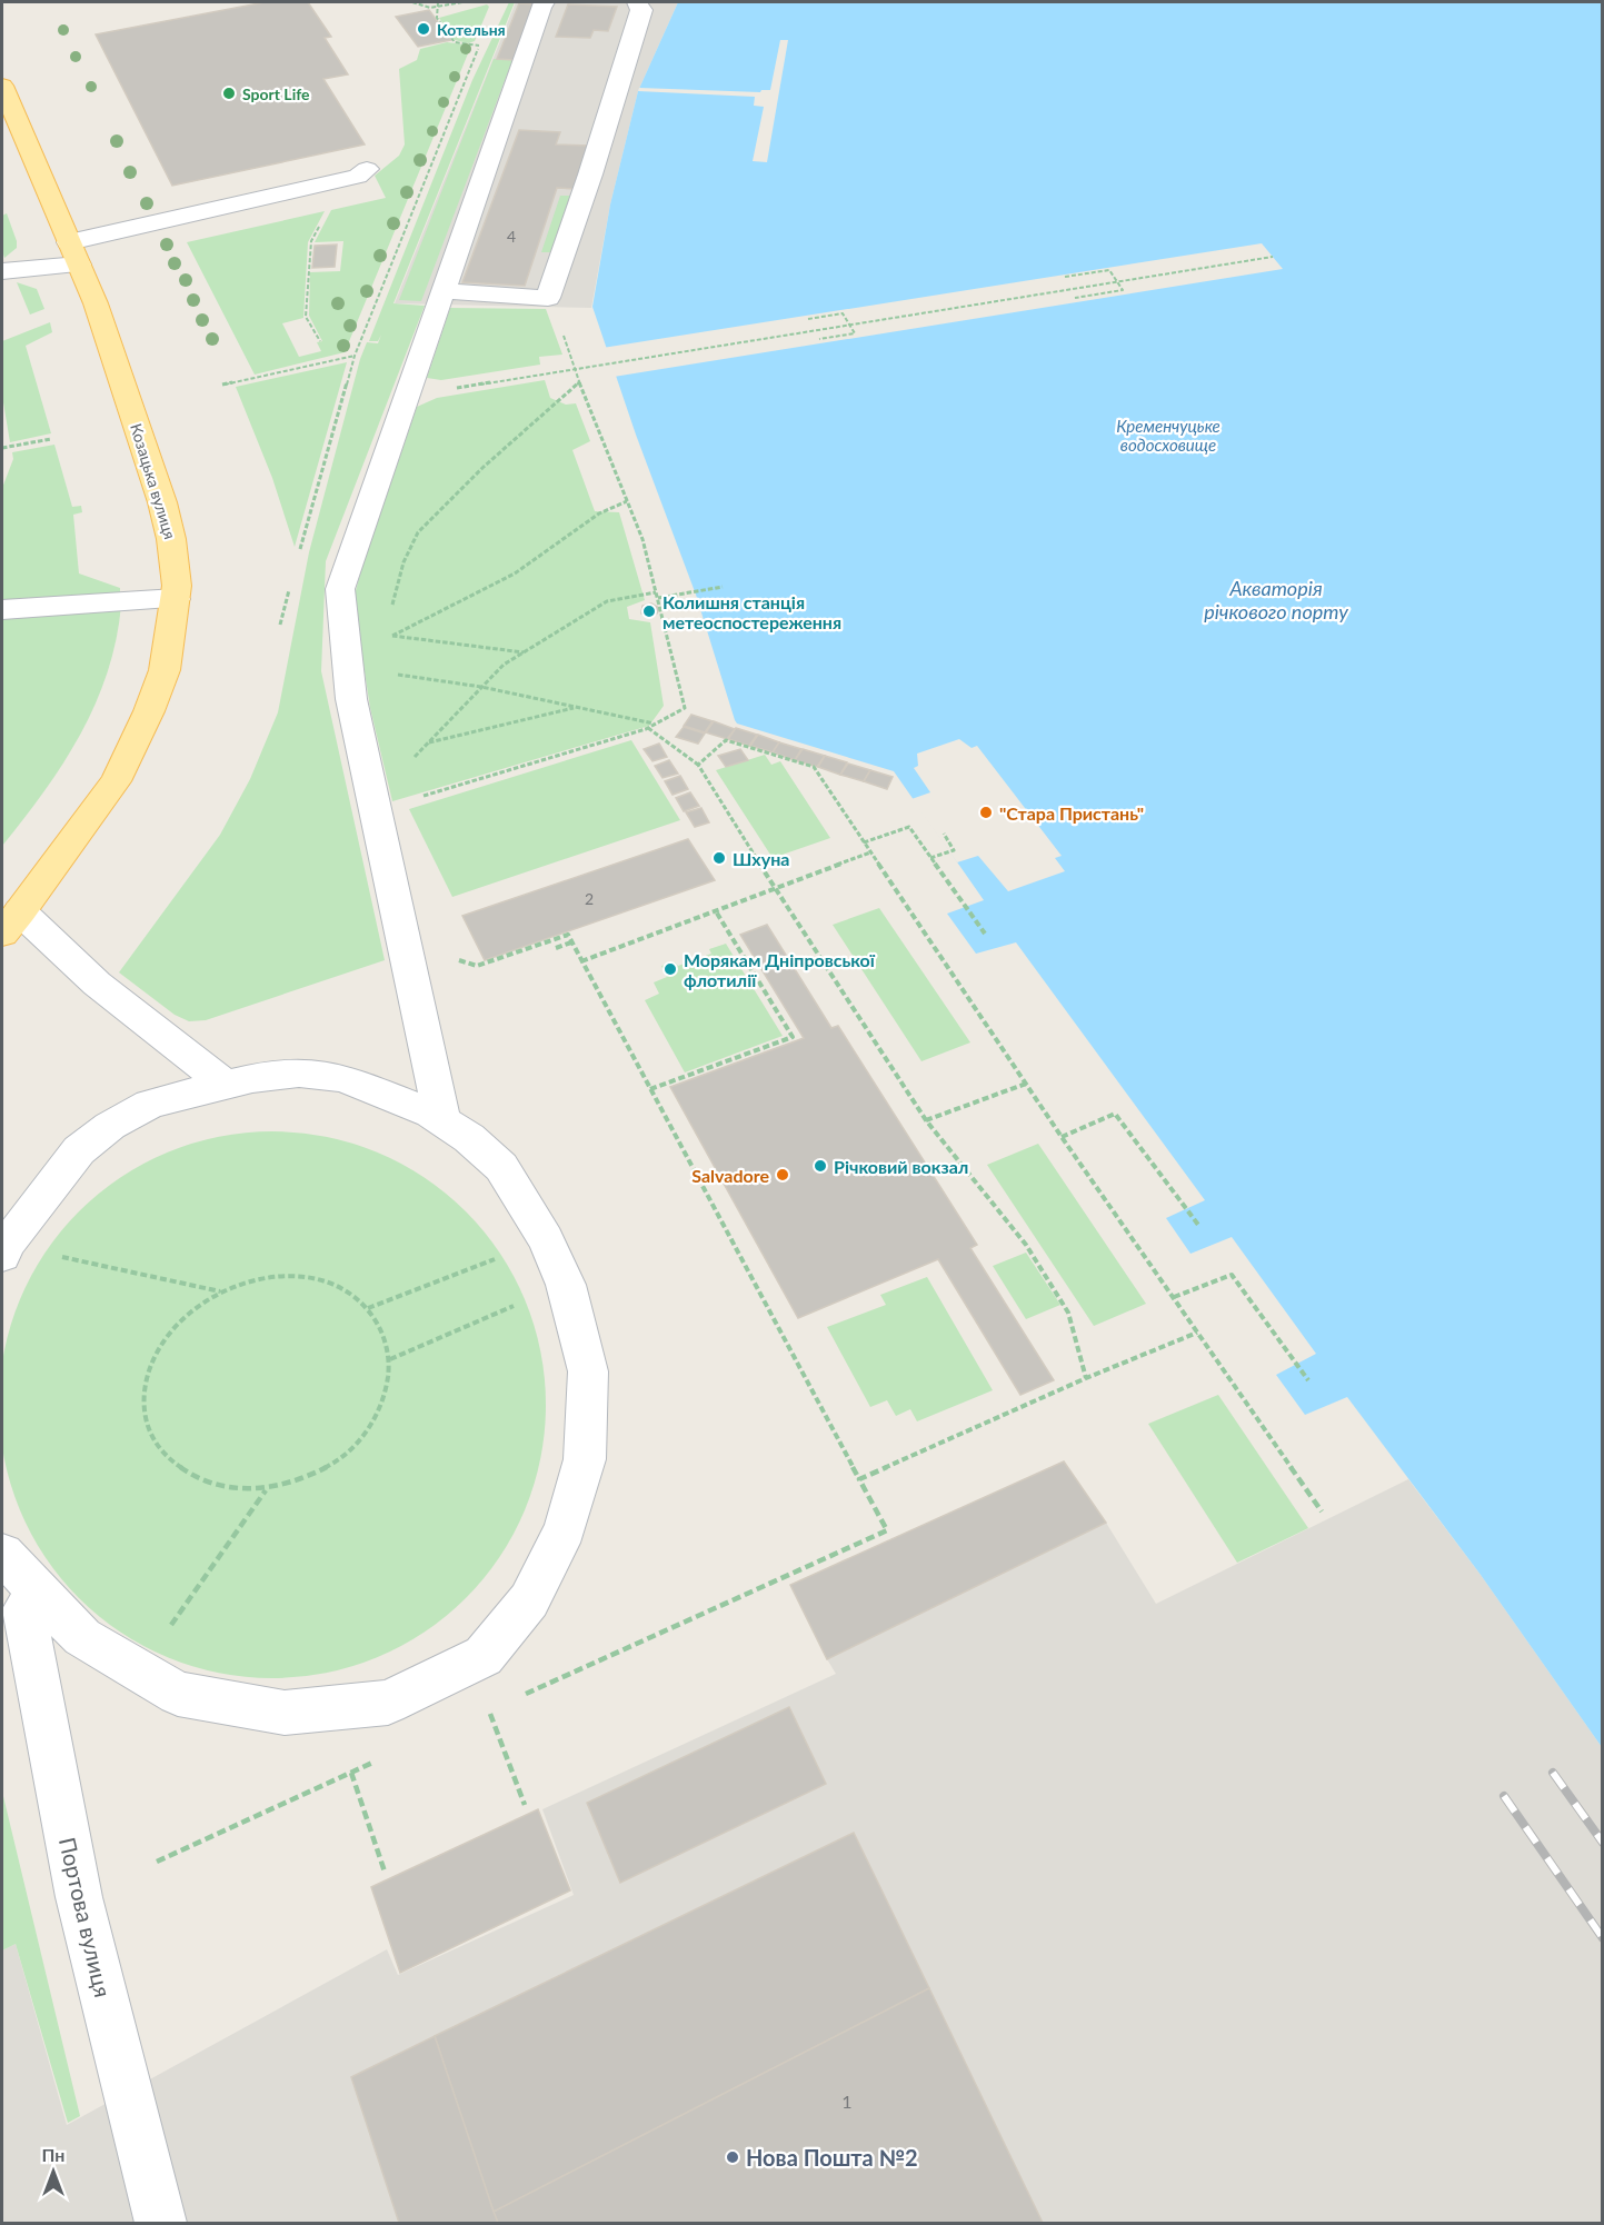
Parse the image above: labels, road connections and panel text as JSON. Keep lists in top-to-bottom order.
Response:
{
  "streets": {
    "main road": ["Козацька вулиця"],
    "street": ["Портова вулиця"]
  },
  "water": ["Кременчуцьке водосховище", "Акваторія річкового порту"],
  "places": [
    "Котельня",
    "Sport Life",
    "Колишня станція метеоспостереження",
    "\"Стара Пристань\"",
    "Шхуна",
    "Морякам Дніпровської флотилії",
    "Річковий вокзал",
    "Salvadore",
    "Нова Пошта №2"
  ],
  "house_numbers": ["4", "2", "1"],
  "north": "top"
}
